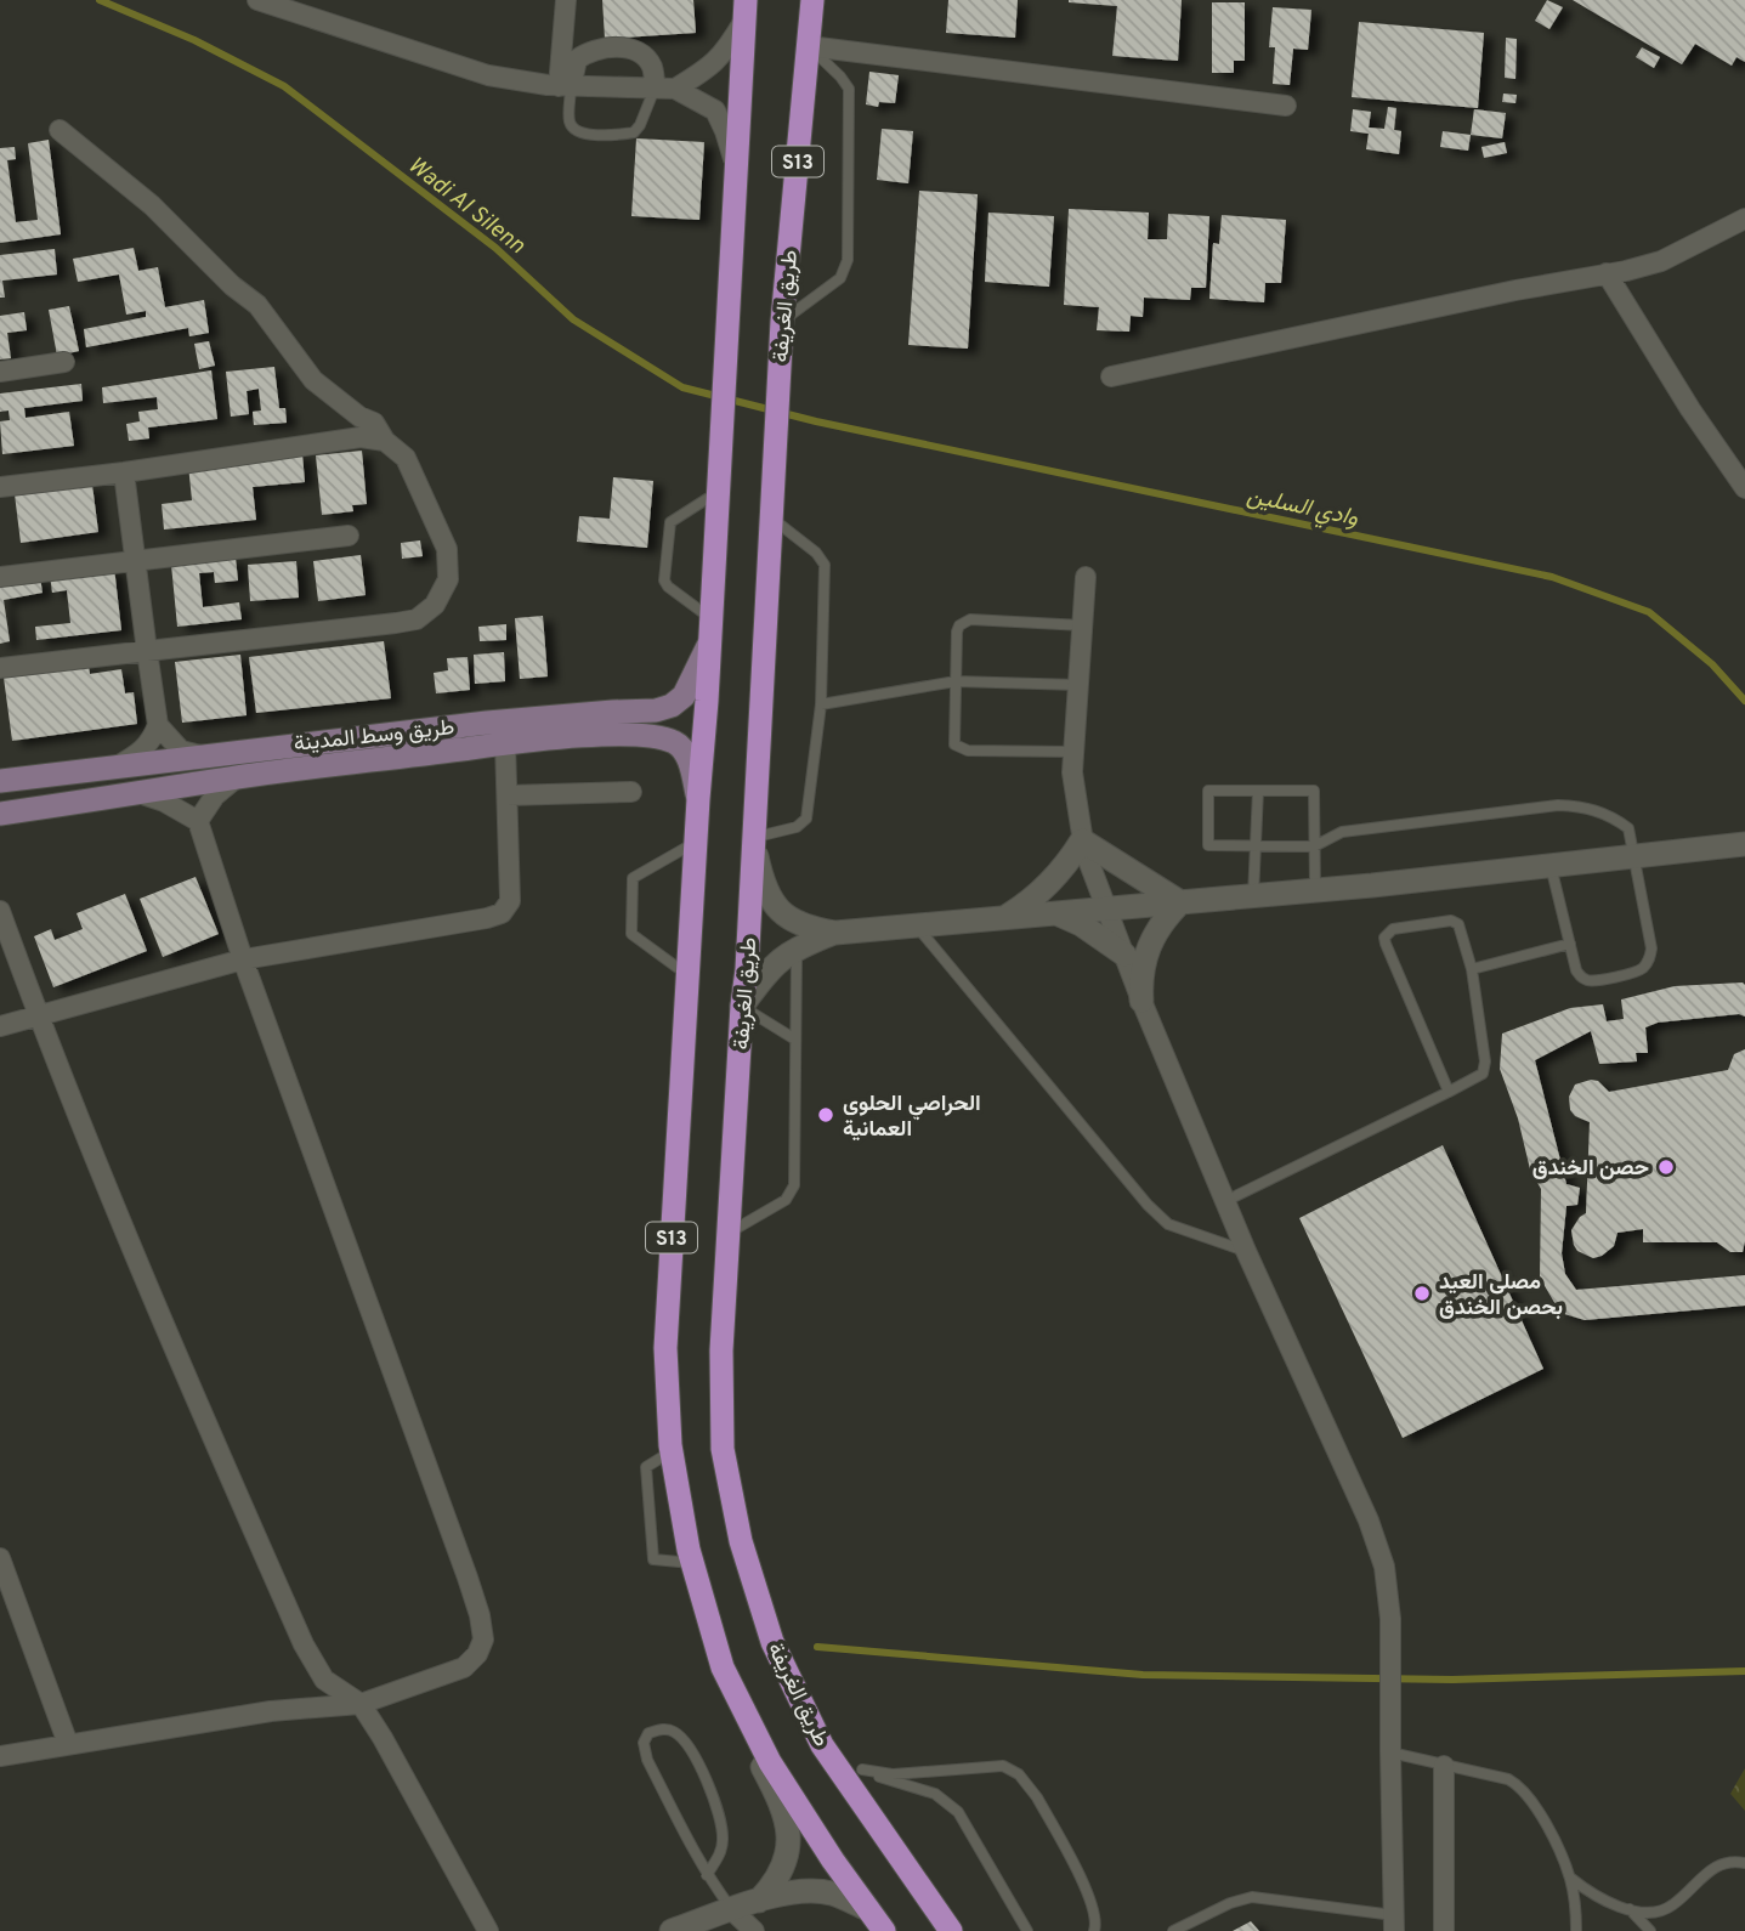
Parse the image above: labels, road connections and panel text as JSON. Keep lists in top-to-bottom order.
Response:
{
  "streets": {
    "main road": ["S13", "طريق الغريفة", "طريق وسط المدينة"]
  },
  "crossings": [
    ["S13", "طريق وسط المدينة"]
  ],
  "water": ["Wadi Al Silenn", "وادي السلين"],
  "places": ["الحراصي الحلوى العمانية", "حصن الخندق", "مصلى العيد بحصن الخندق"]
}
